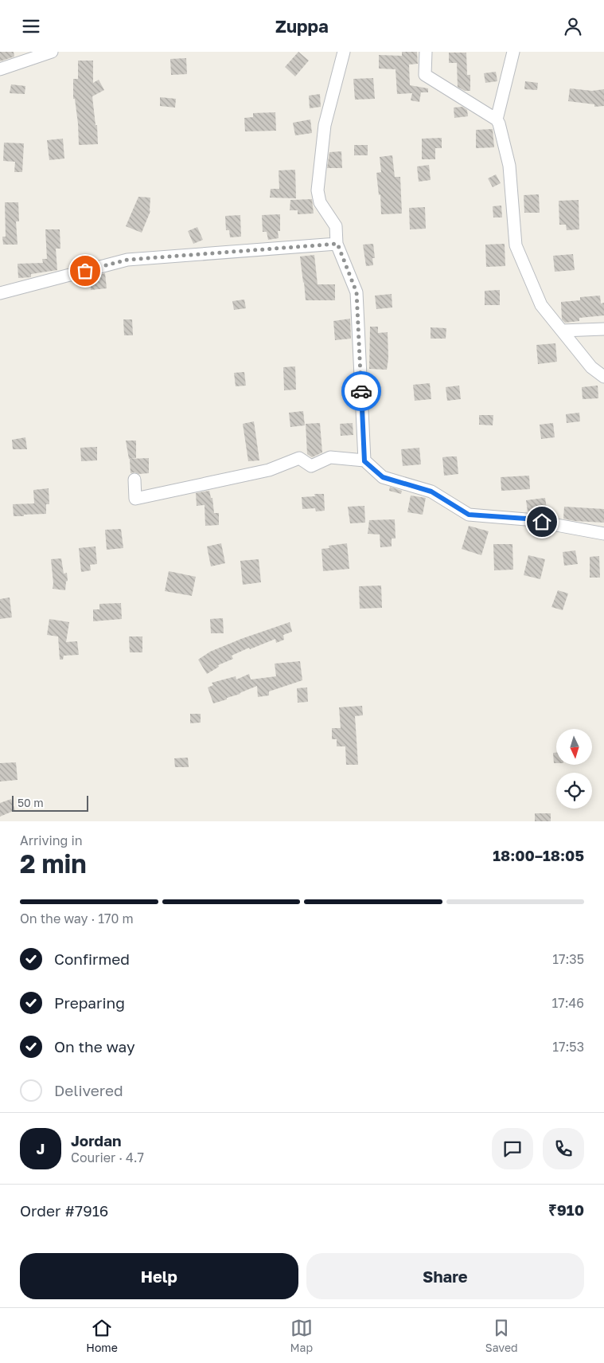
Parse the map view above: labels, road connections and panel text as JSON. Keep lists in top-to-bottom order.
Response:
{
  "scale_bar": "50 m",
  "north": "bottom",
  "page": {
    "header": "Zuppa",
    "scale": "50 m",
    "heading": ["2 min", "Arriving in", "18:00–18:05"],
    "panel": [
      "Jordan",
      "Courier · 4.7",
      "Order #7916",
      "₹910"
    ],
    "bar": "On the way · 170 m",
    "list": [
      ["Confirmed", "17:35"],
      ["Preparing", "17:46"],
      ["On the way", "17:53"],
      "Delivered"
    ],
    "round": "J",
    "buttons": ["Help", "Share"],
    "tabs": ["Home", "Map", "Saved"]
  }
}
